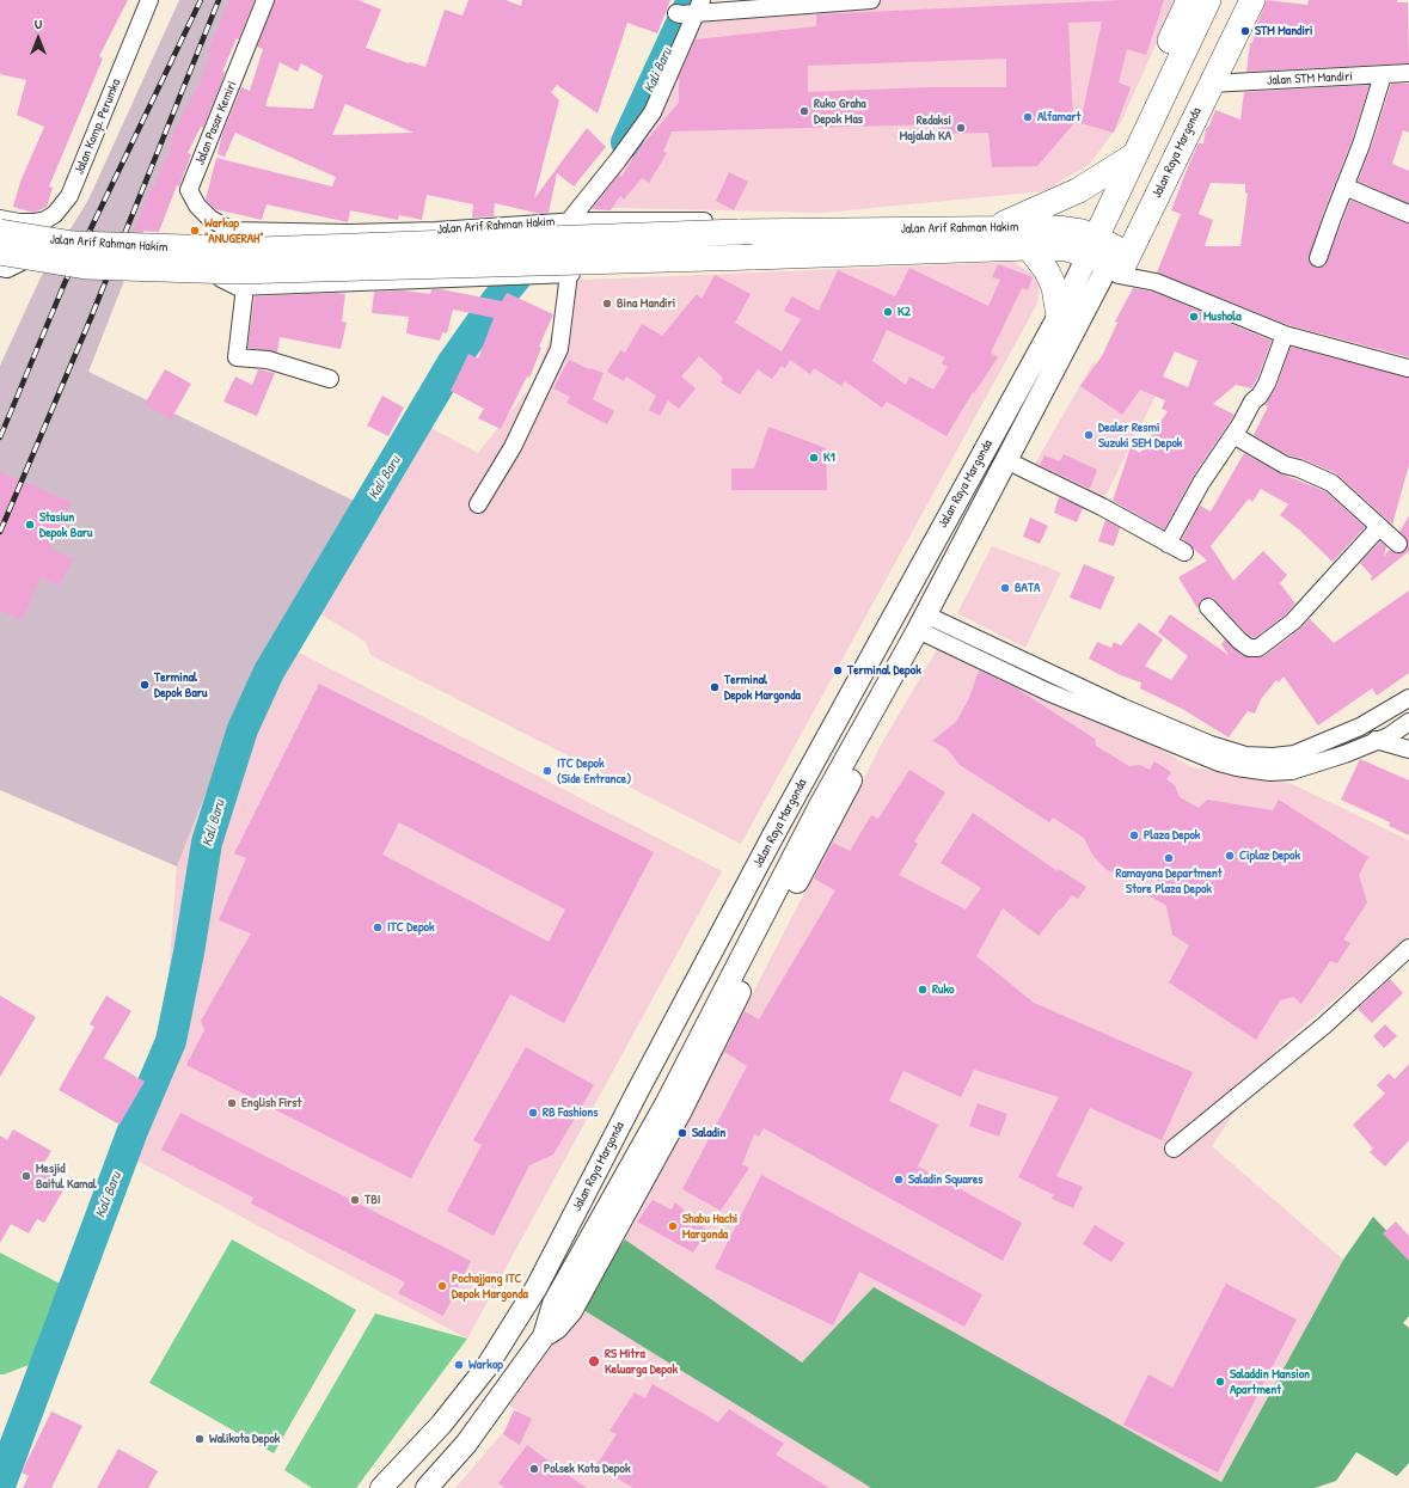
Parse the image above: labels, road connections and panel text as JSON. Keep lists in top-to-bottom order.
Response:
{
  "streets": {
    "highway": ["Jalan Raya Margonda", "Jalan Arif Rahman Hakim"],
    "street": ["Jalan STM Mandiri", "Jalan Pasar Kemiri", "Jalan Komp. Perumka"]
  },
  "crossings": [
    ["Jalan STM Mandiri", "Jalan Raya Margonda"],
    ["Jalan Pasar Kemiri", "Jalan Arif Rahman Hakim"],
    ["Jalan Komp. Perumka", "Jalan Arif Rahman Hakim"],
    ["Jalan Raya Margonda", "Jalan Arif Rahman Hakim"]
  ],
  "water": ["Kali Baru"],
  "places": [
    "STM Mandiri",
    "Ruko Graha Depok Mas",
    "Alfamart",
    "Redaksi Majalah KA",
    "Warkop \"ANUGERAH\"",
    "Bina Mandiri",
    "K2",
    "Mushola",
    "Dealer Resmi Suzuki SEM Depok",
    "K1",
    "Stasiun Depok Baru",
    "BATA",
    "Terminal Depok",
    "Terminal Depok Baru",
    "Terminal Depok Margonda",
    "ITC Depok (Side Entrance)",
    "Plaza Depok",
    "Ciplaz Depok",
    "Ramayana Department Store Plaza Depok",
    "ITC Depok",
    "Ruko",
    "English First",
    "RB Fashions",
    "Saladin",
    "Mesjid Baitul Kamal",
    "Saladin Squares",
    "TBI",
    "Shabu Hachi Margonda",
    "Pochajjang ITC Depok Margonda",
    "RS Mitra Keluarga Depok",
    "Warkop",
    "Saladdin Mansion Apartment",
    "Walikota Depok",
    "Polsek Kota Depok"
  ],
  "north": "top"
}
